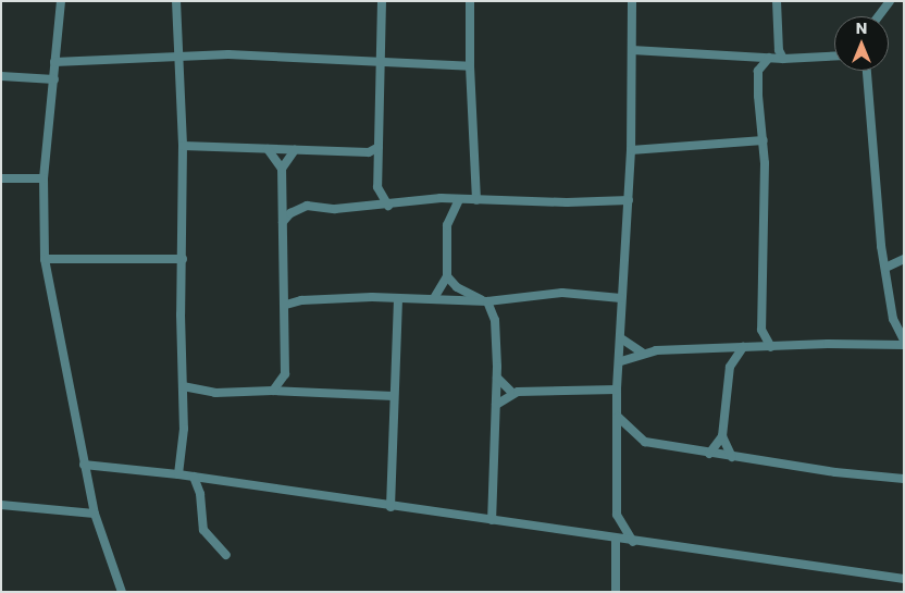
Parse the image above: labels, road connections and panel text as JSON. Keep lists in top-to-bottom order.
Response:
{
  "north": "top"
}
